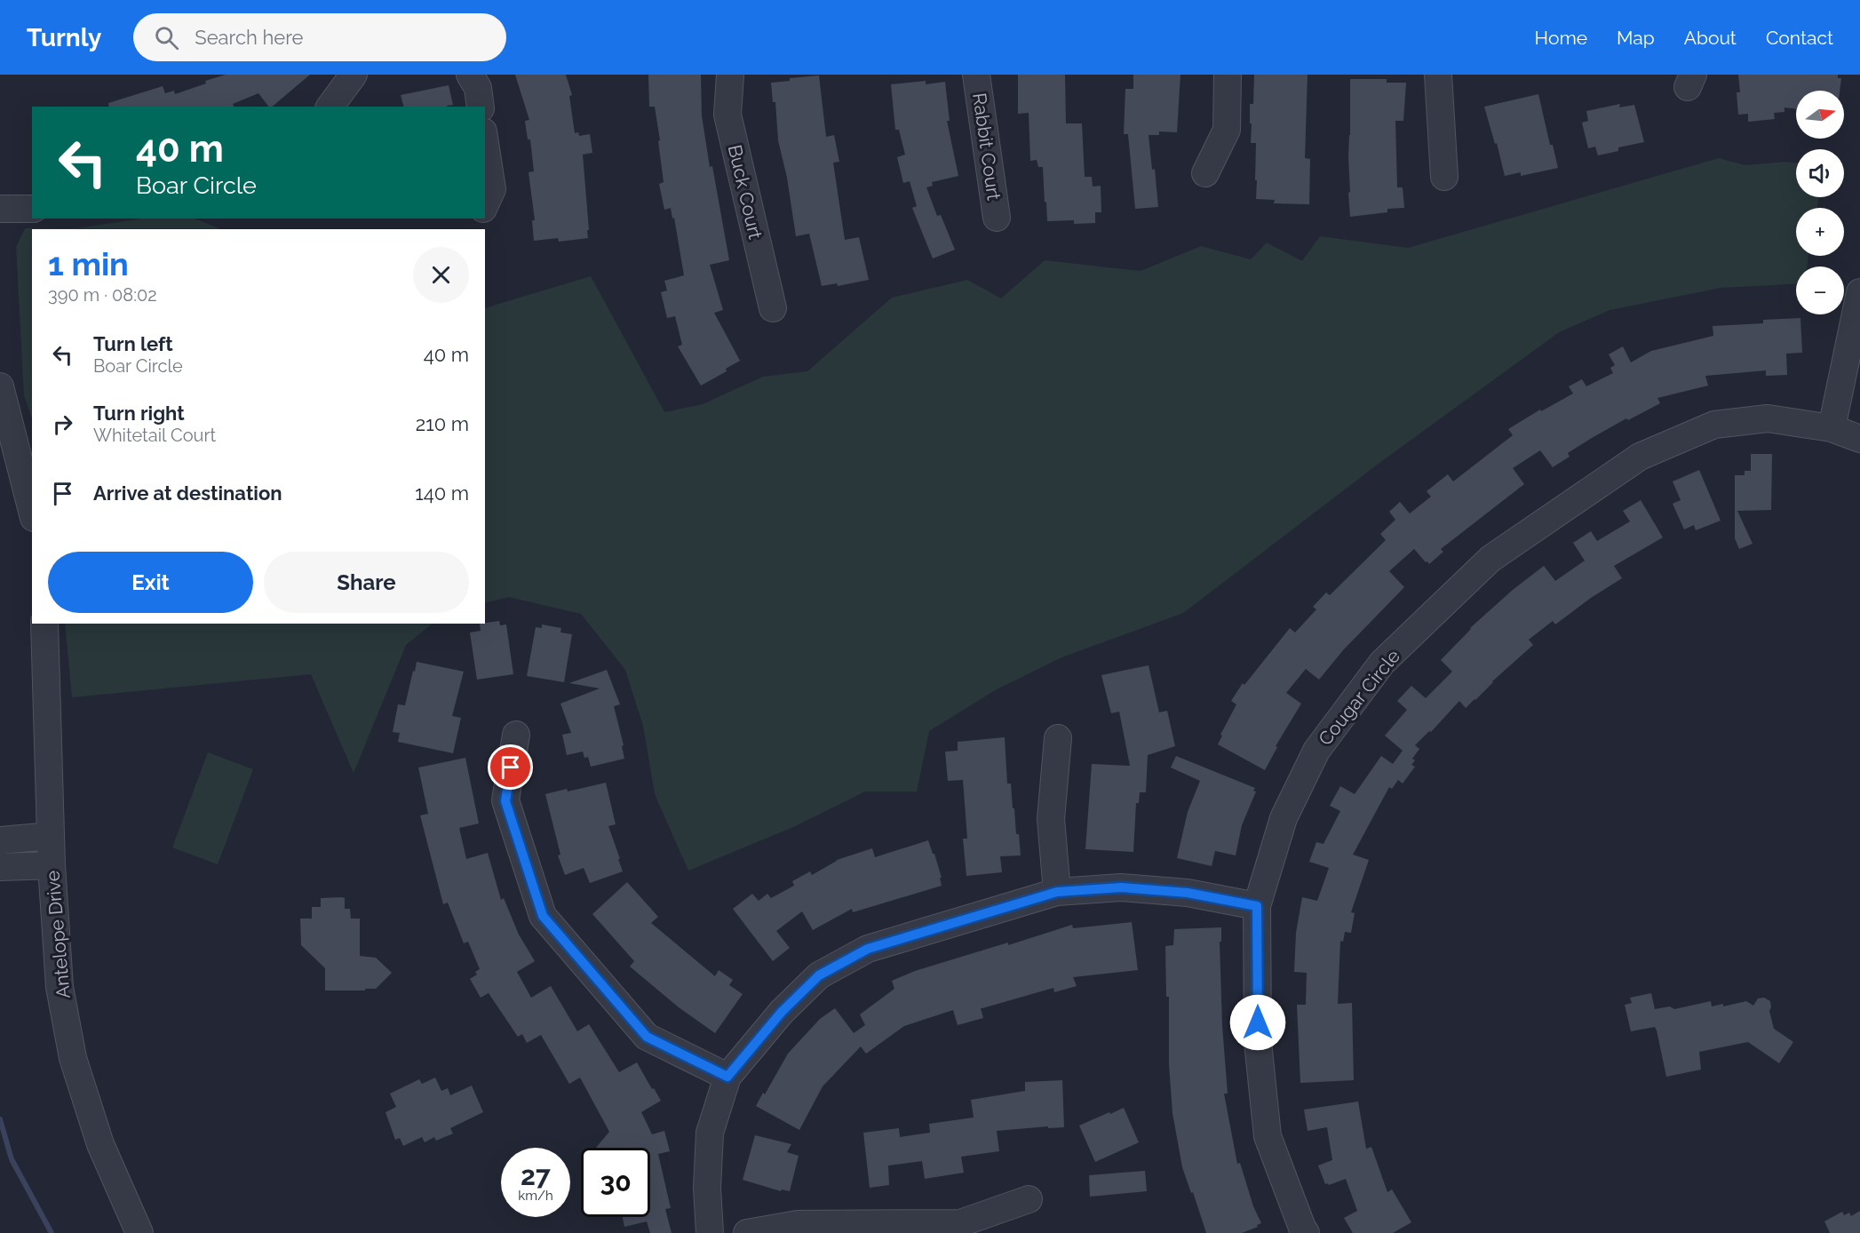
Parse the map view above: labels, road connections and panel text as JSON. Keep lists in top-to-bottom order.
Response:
{
  "streets": {
    "street": [
      "Rabbit Court",
      "Buck Court",
      "Cougar Circle",
      "Antelope Drive"
    ]
  },
  "north": "right",
  "page": {
    "header": "Turnly",
    "search": "Search here",
    "nav": [
      "Home",
      "Map",
      "About",
      "Contact"
    ],
    "map_buttons": ["+", "−"],
    "turn": ["40 m", "Boar Circle"],
    "heading": ["1 min", "390 m · 08:02"],
    "list": [
      {
        "name": "Turn left",
        "note": "Boar Circle",
        "value": "40 m"
      },
      {
        "name": "Turn right",
        "note": "Whitetail Court",
        "value": "210 m"
      },
      {
        "name": "Arrive at destination",
        "value": "140 m"
      }
    ],
    "buttons": ["Exit", "Share"],
    "speed": "27 km/h",
    "limit": "30"
  }
}
